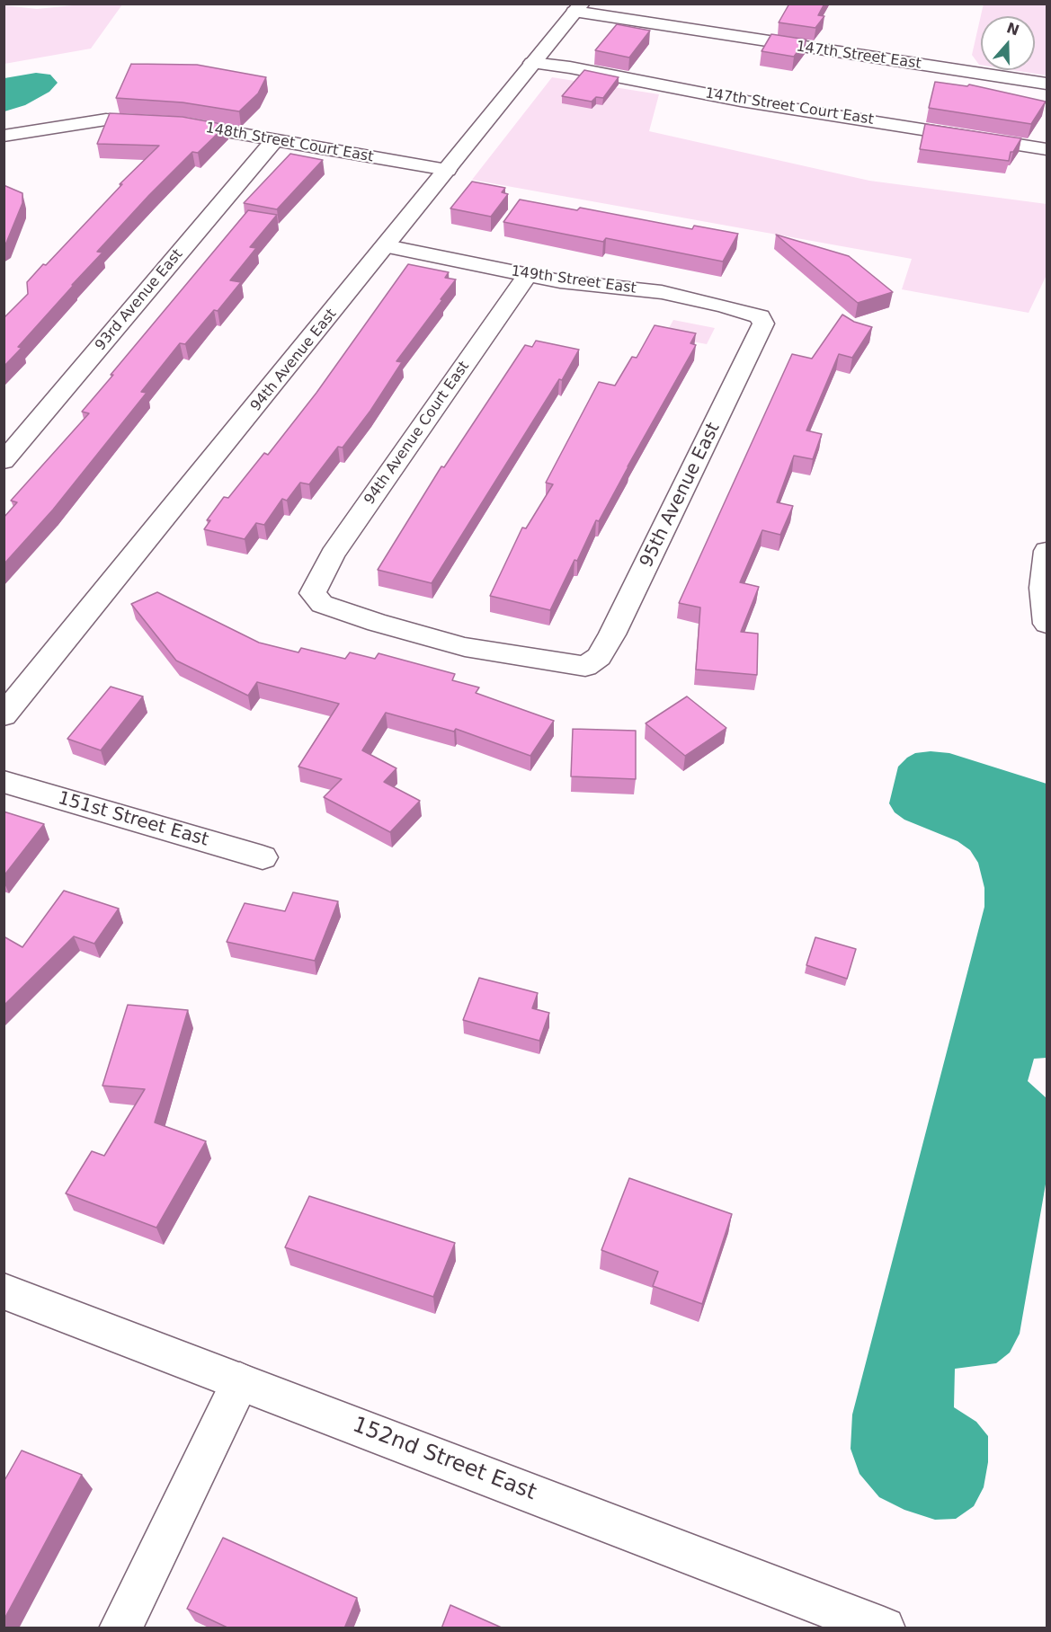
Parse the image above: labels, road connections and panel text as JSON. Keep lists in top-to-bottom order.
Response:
{
  "streets": {
    "street": [
      "147th Street East",
      "147th Street Court East",
      "148th Street Court East",
      "149th Street East",
      "93rd Avenue East",
      "94th Avenue East",
      "94th Avenue Court East",
      "95th Avenue East",
      "151st Street East",
      "152nd Street East"
    ]
  },
  "crossings": [
    ["147th Street East", "94th Avenue East"],
    ["147th Street Court East", "94th Avenue East"],
    ["148th Street Court East", "93rd Avenue East"],
    ["148th Street Court East", "94th Avenue East"],
    ["149th Street East", "94th Avenue East"],
    ["149th Street East", "94th Avenue Court East"],
    ["149th Street East", "95th Avenue East"],
    ["94th Avenue Court East", "95th Avenue East"]
  ],
  "north": "top"
}
